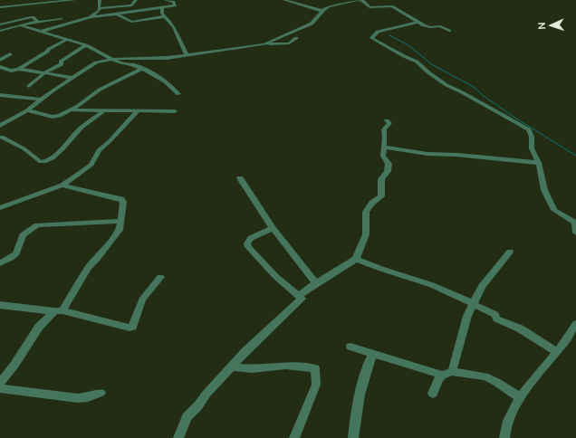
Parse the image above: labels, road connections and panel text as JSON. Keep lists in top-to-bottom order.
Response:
{
  "north": "left"
}
